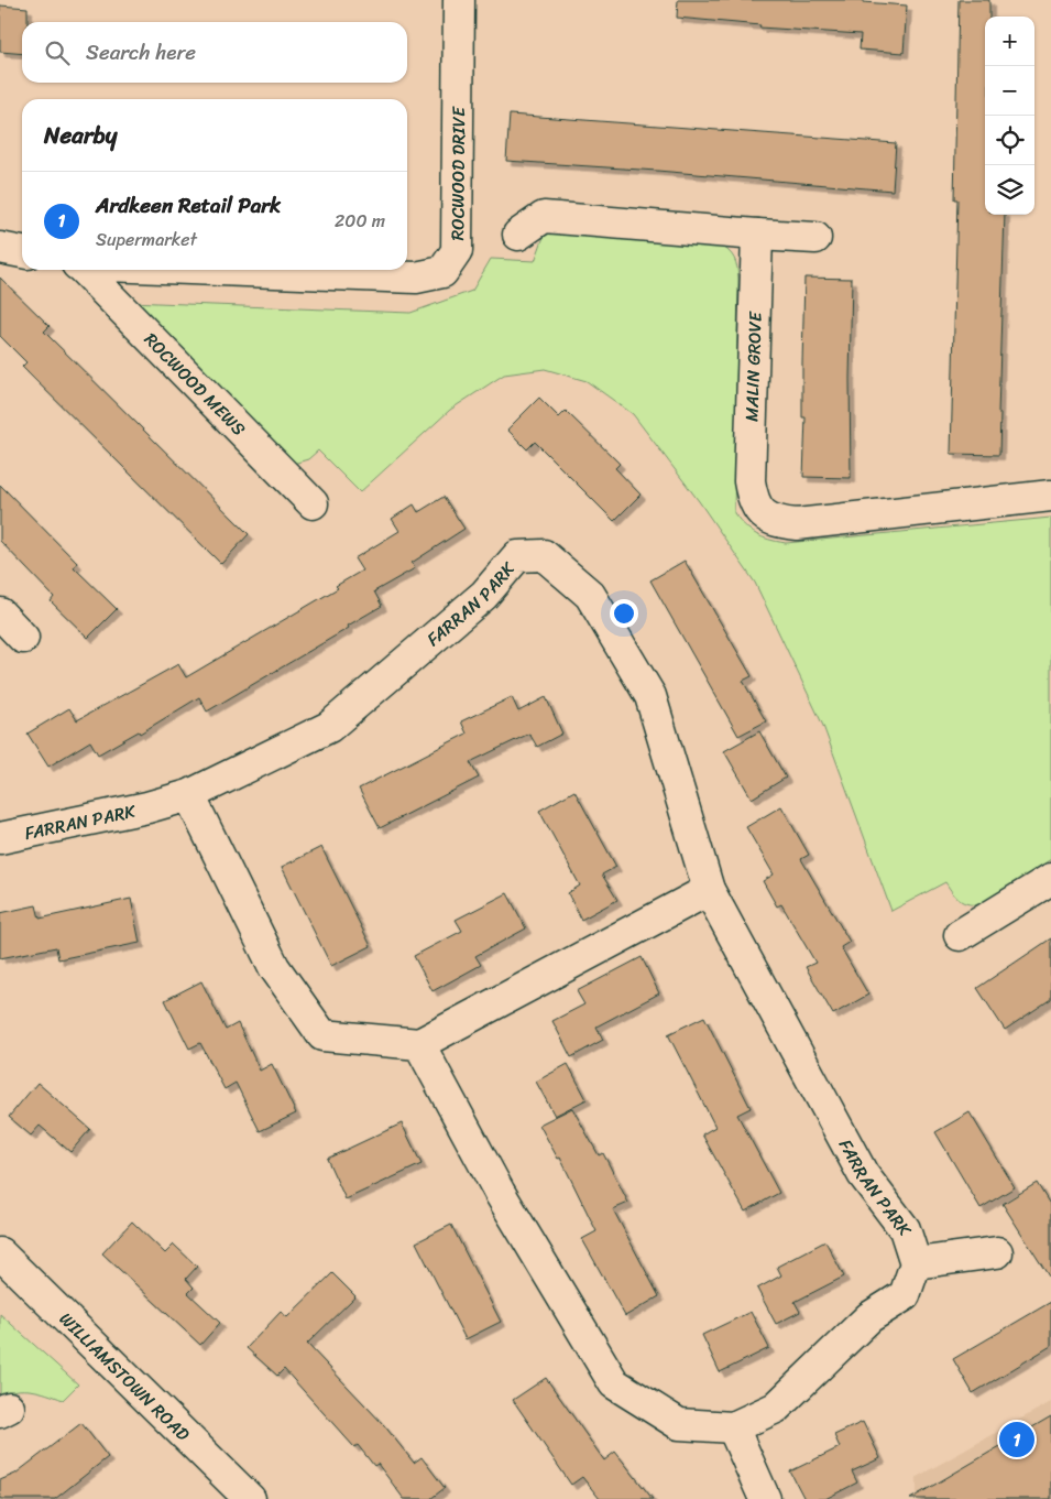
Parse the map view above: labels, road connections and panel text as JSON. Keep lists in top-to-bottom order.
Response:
{
  "streets": {
    "street": [
      "ROCWOOD DRIVE",
      "MALIN GROVE",
      "ROCWOOD MEWS",
      "FARRAN PARK",
      "WILLIAMSTOWN ROAD"
    ]
  },
  "page": {
    "map_buttons": ["+", "−"],
    "search": "Search here",
    "heading": "Nearby",
    "list": [
      {
        "mark": "1",
        "name": "Ardkeen Retail Park",
        "note": "Supermarket",
        "value": "200 m"
      }
    ],
    "pins": "1"
  }
}
